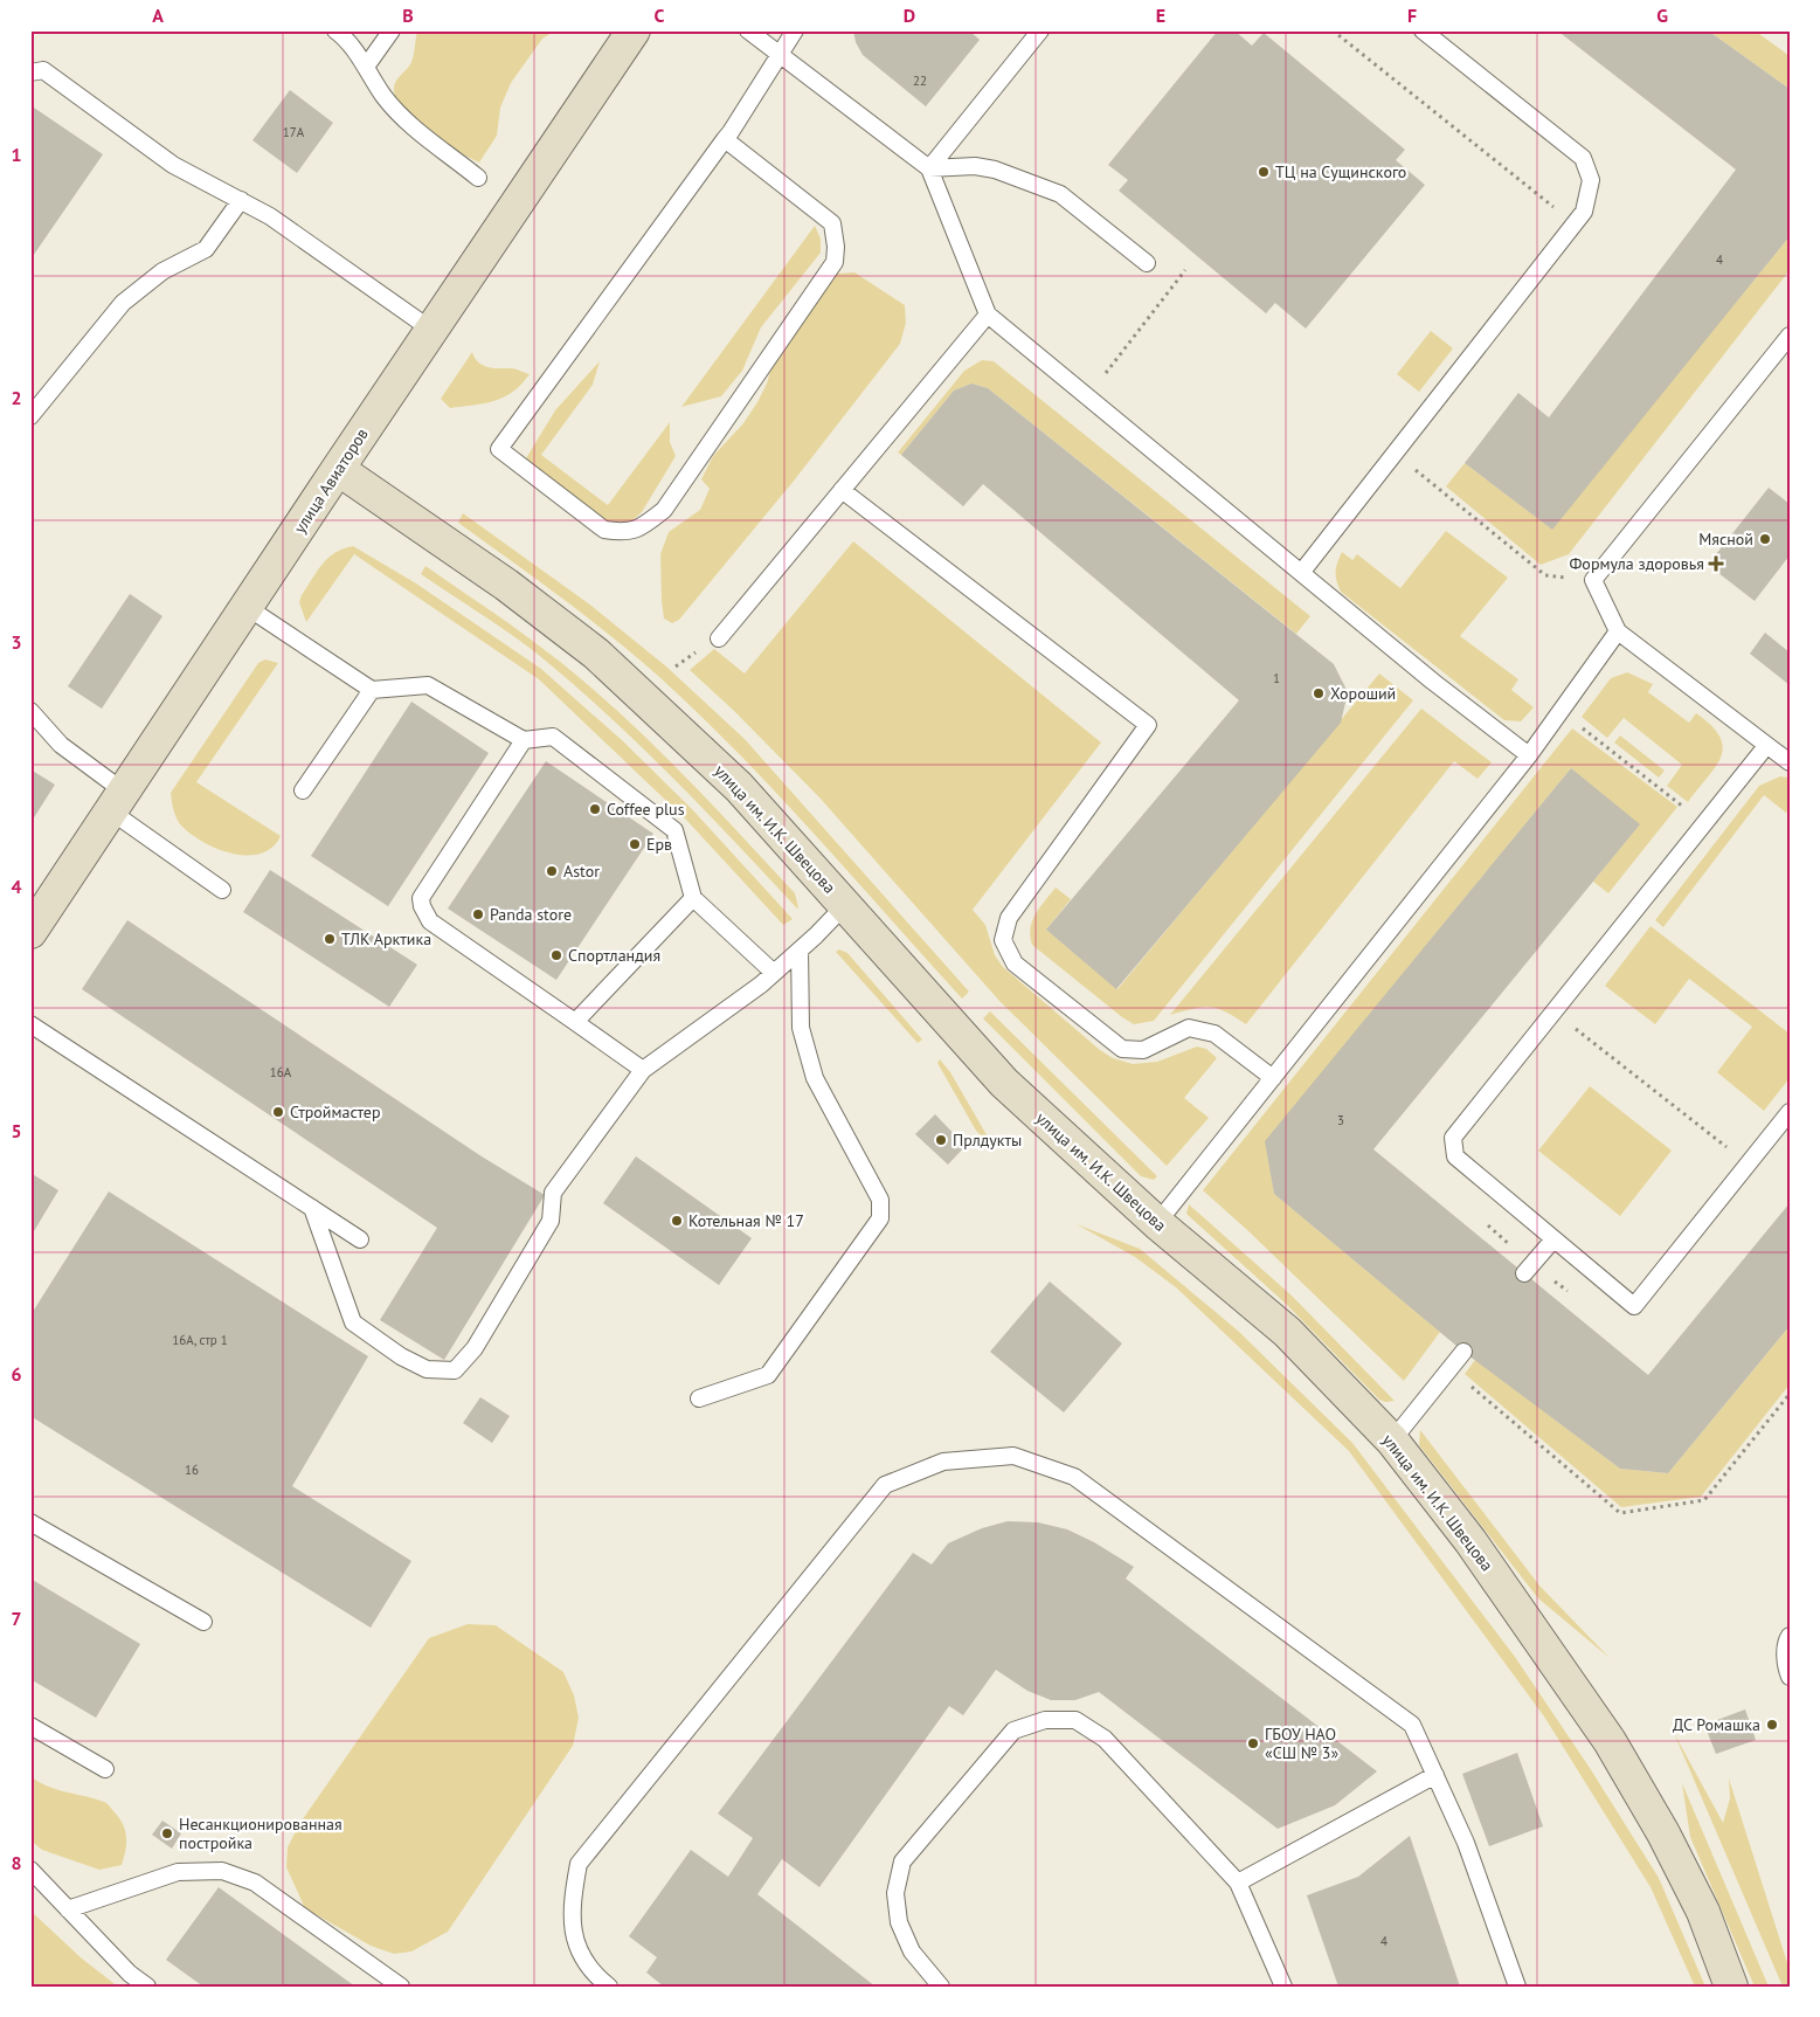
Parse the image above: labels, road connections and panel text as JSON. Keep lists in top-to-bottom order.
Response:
{
  "streets": {
    "street": ["улица Авиаторов", "улица им. И.К. Швецова"]
  },
  "crossings": [
    ["улица Авиаторов", "улица им. И.К. Швецова"]
  ],
  "places": {
    "other": [
      "ТЦ на Сущинского",
      "Мясной",
      "Хороший",
      "Coffee plus",
      "Ерв",
      "Astor",
      "Panda store",
      "ТЛК Арктика",
      "Спортландия",
      "Строймастер",
      "Прлдукты",
      "Котельная № 17",
      "ДС Ромашка",
      "ГБОУ НАО «СШ № 3»",
      "Несанкционированная постройка"
    ],
    "health": ["Формула здоровья"]
  },
  "house_numbers": [
    "22",
    "17А",
    "4",
    "1",
    "16А",
    "3",
    "16А, стр 1",
    "16",
    "4"
  ],
  "grid": {
    "columns": [
      "A",
      "B",
      "C",
      "D",
      "E",
      "F",
      "G"
    ],
    "rows": [
      "1",
      "2",
      "3",
      "4",
      "5",
      "6",
      "7",
      "8"
    ]
  }
}
